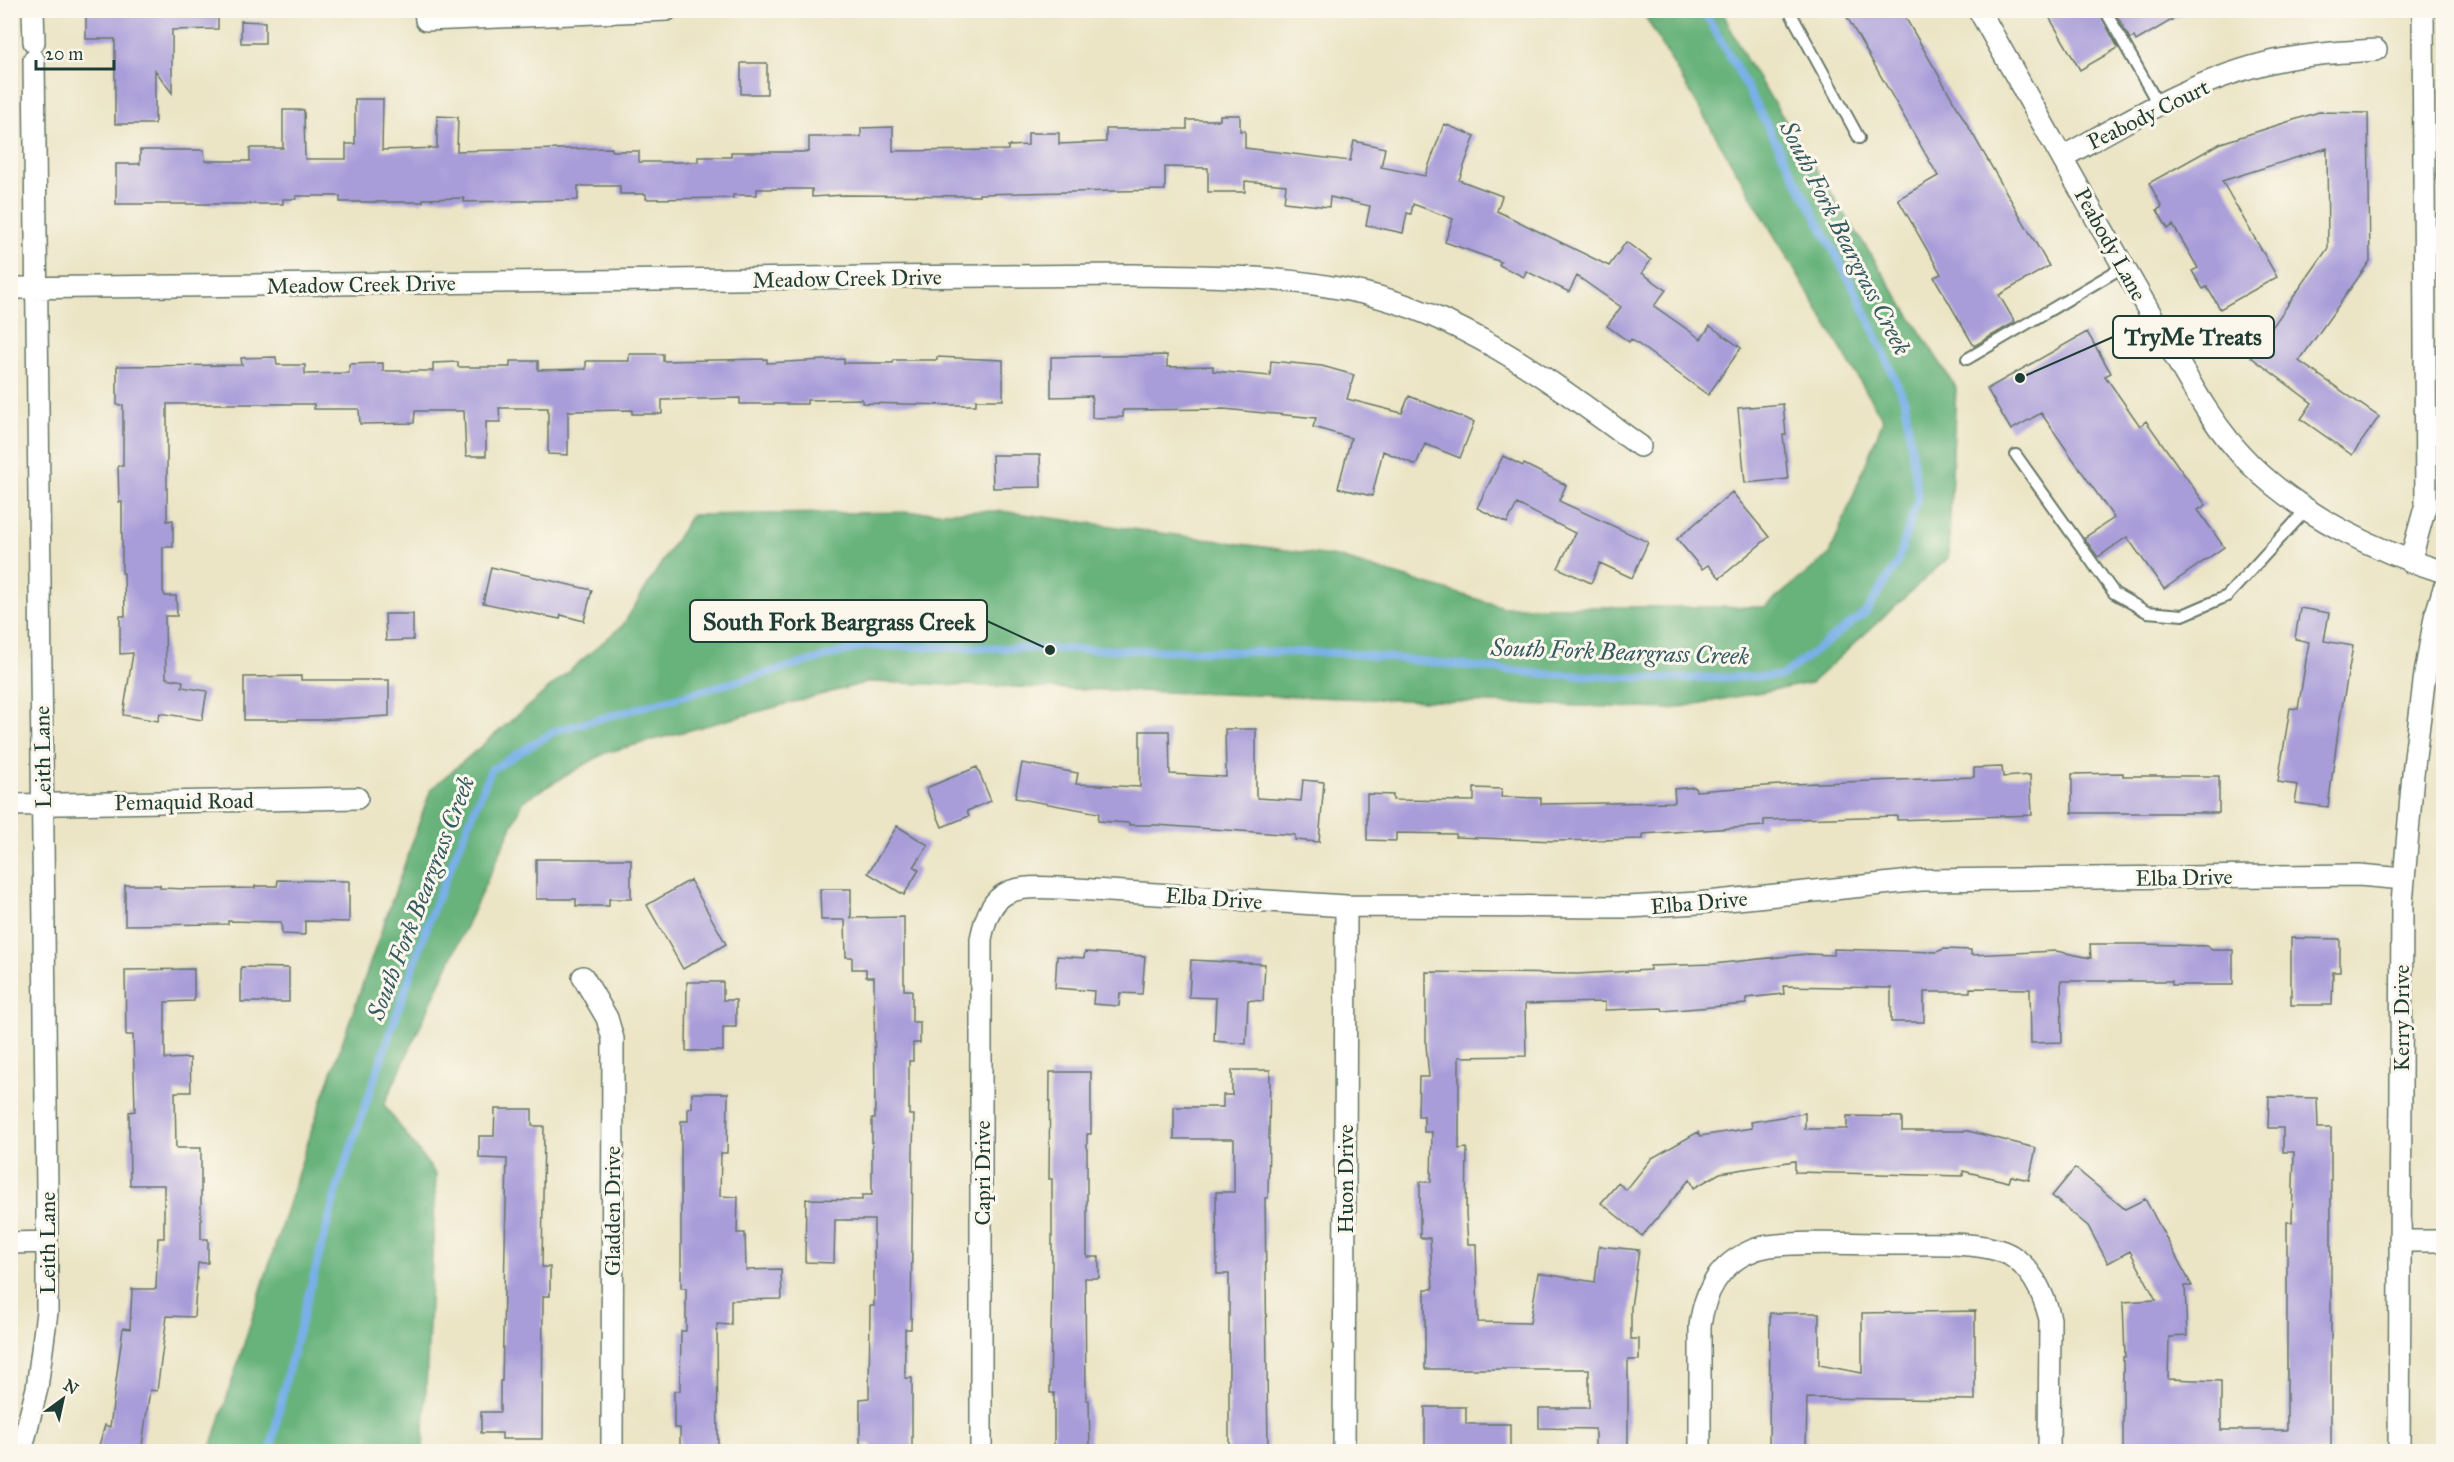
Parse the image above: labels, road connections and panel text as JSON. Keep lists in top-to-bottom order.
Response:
{
  "streets": {
    "street": [
      "Peabody Court",
      "Peabody Lane",
      "Meadow Creek Drive",
      "Leith Lane",
      "Pemaquid Road",
      "Elba Drive",
      "Kerry Drive",
      "Capri Drive",
      "Huon Drive",
      "Gladden Drive"
    ]
  },
  "crossings": [
    ["Peabody Court", "Peabody Lane"],
    ["Meadow Creek Drive", "Leith Lane"],
    ["Leith Lane", "Pemaquid Road"],
    ["Elba Drive", "Kerry Drive"],
    ["Elba Drive", "Capri Drive"],
    ["Elba Drive", "Huon Drive"]
  ],
  "water": ["South Fork Beargrass Creek"],
  "places": ["TryMe Treats", "South Fork Beargrass Creek"],
  "scale_bar": "20 m",
  "north": "top right"
}
